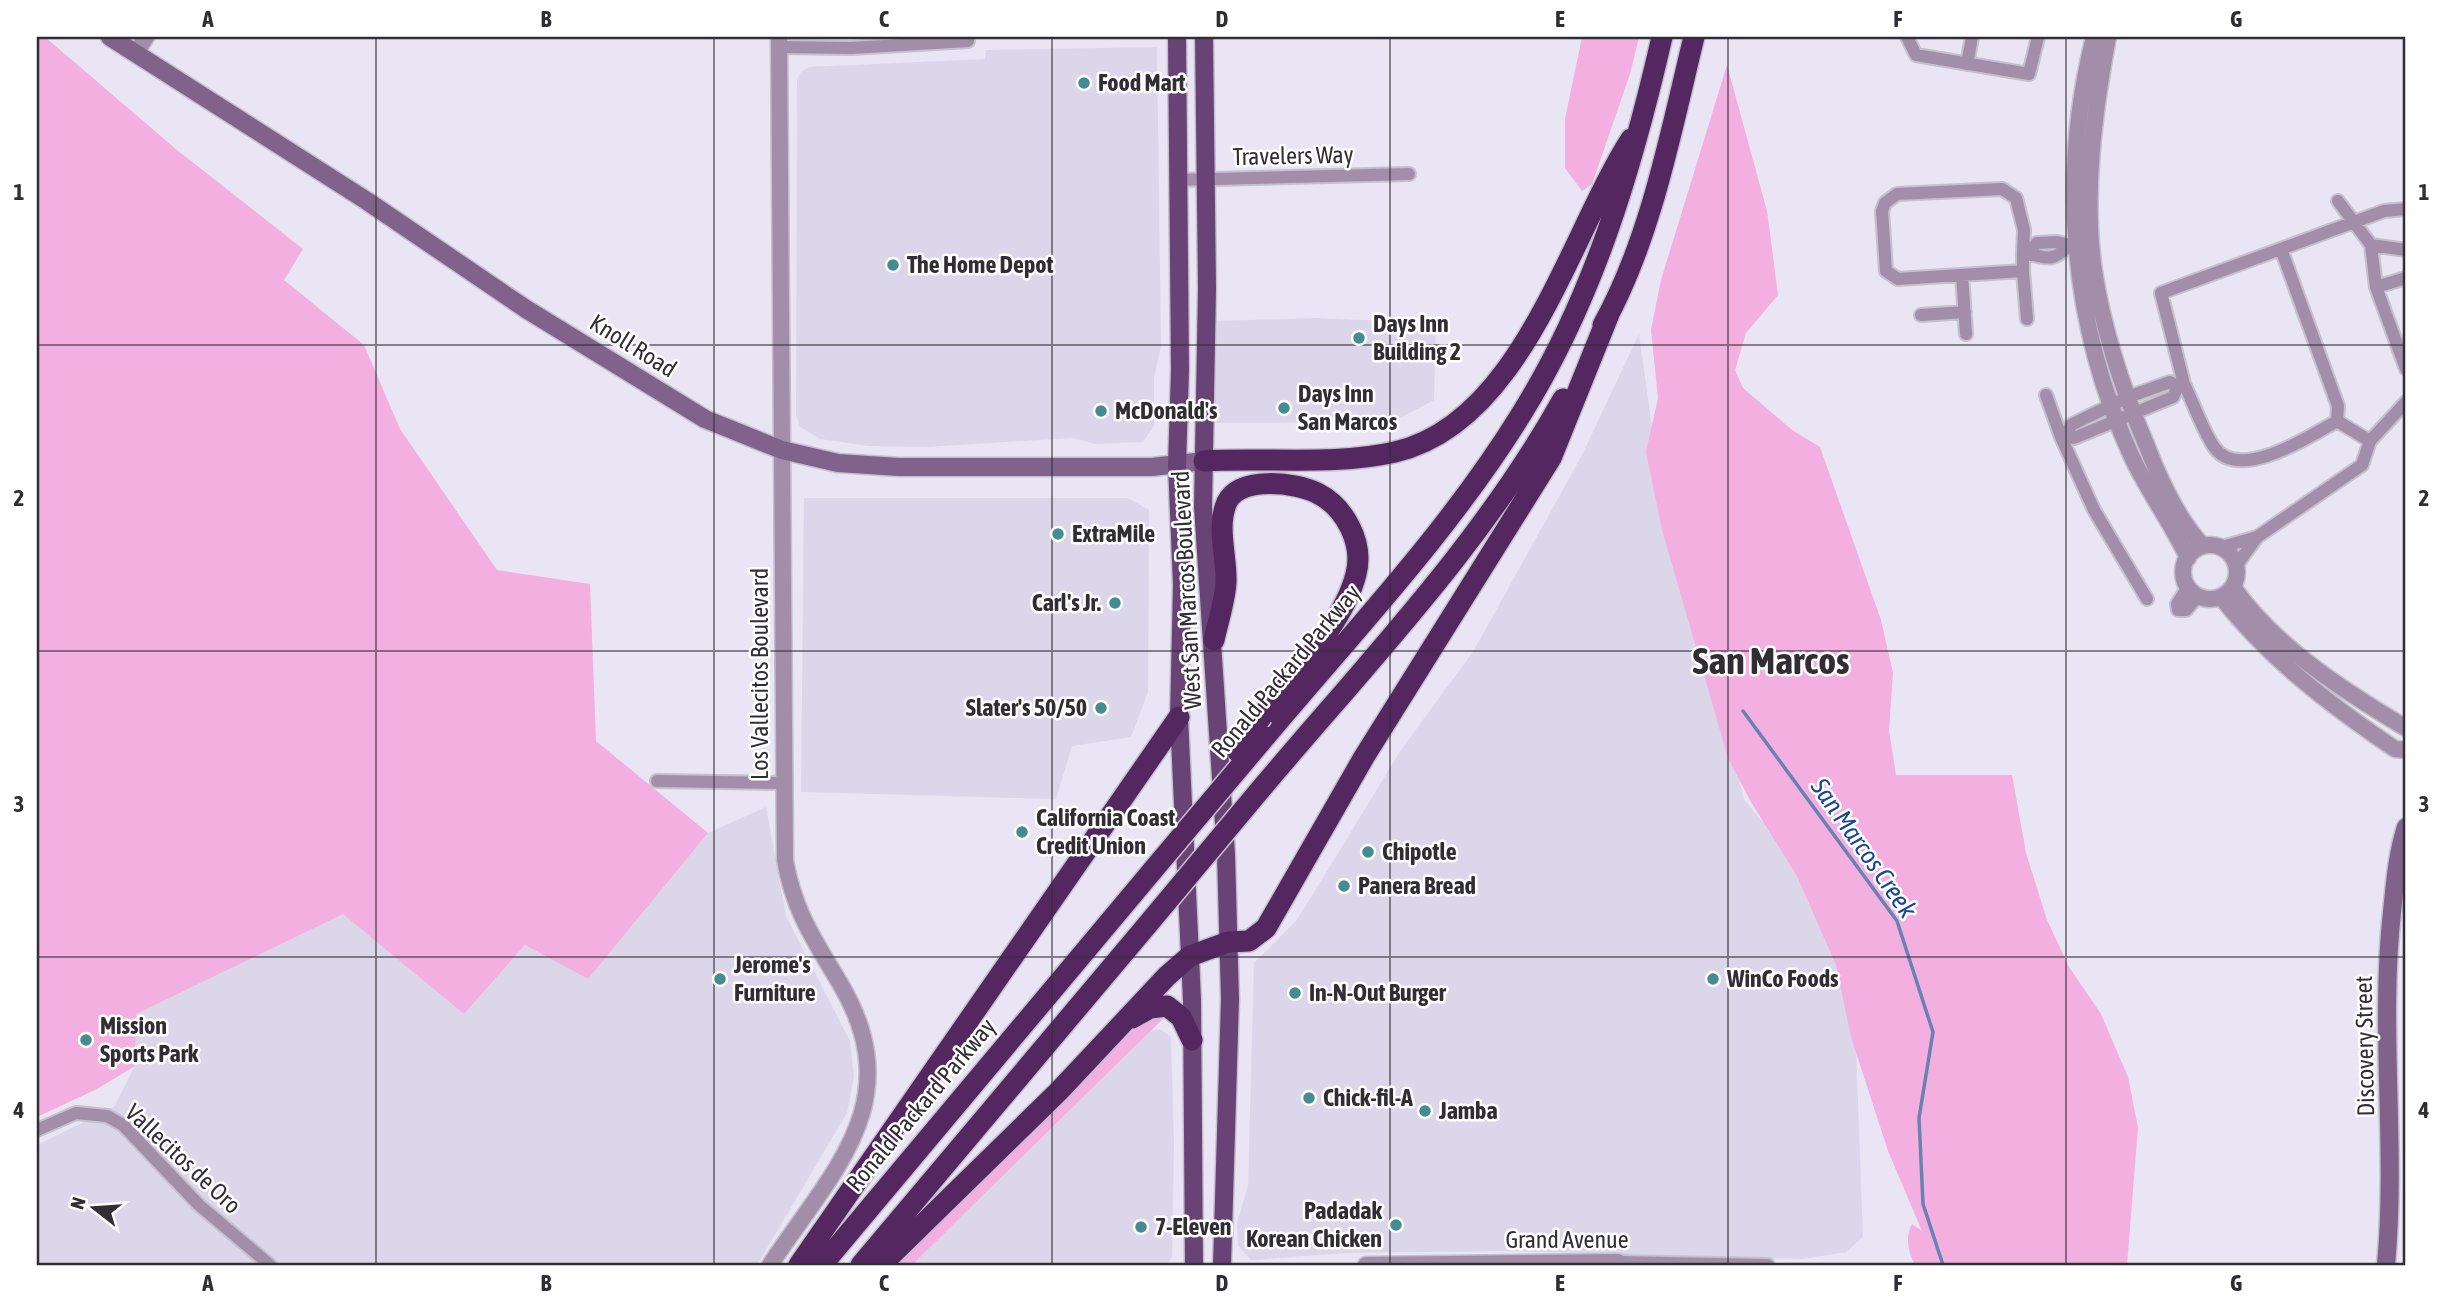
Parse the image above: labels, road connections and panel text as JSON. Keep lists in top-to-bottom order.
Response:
{
  "streets": {
    "highway": ["Ronald Packard Parkway"],
    "main road": ["Knoll Road", "West San Marcos Boulevard", "Discovery Street"],
    "street": [
      "Travelers Way",
      "Los Vallecitos Boulevard",
      "Vallecitos de Oro",
      "Grand Avenue"
    ]
  },
  "crossings": [
    ["Travelers Way", "West San Marcos Boulevard"],
    ["Knoll Road", "West San Marcos Boulevard"],
    ["Knoll Road", "Los Vallecitos Boulevard"]
  ],
  "districts": ["San Marcos"],
  "water": ["San Marcos Creek"],
  "places": [
    "Food Mart",
    "The Home Depot",
    "Days Inn Building 2",
    "Days Inn San Marcos",
    "McDonald's",
    "ExtraMile",
    "Carl's Jr.",
    "Slater's 50/50",
    "California Coast Credit Union",
    "Chipotle",
    "Panera Bread",
    "Jerome's Furniture",
    "WinCo Foods",
    "In-N-Out Burger",
    "Mission Sports Park",
    "Chick-fil-A",
    "Jamba",
    "Padadak Korean Chicken",
    "7-Eleven"
  ],
  "north": "left",
  "grid": {
    "columns": [
      "A",
      "B",
      "C",
      "D",
      "E",
      "F",
      "G"
    ],
    "rows": [
      "1",
      "2",
      "3",
      "4"
    ]
  }
}
